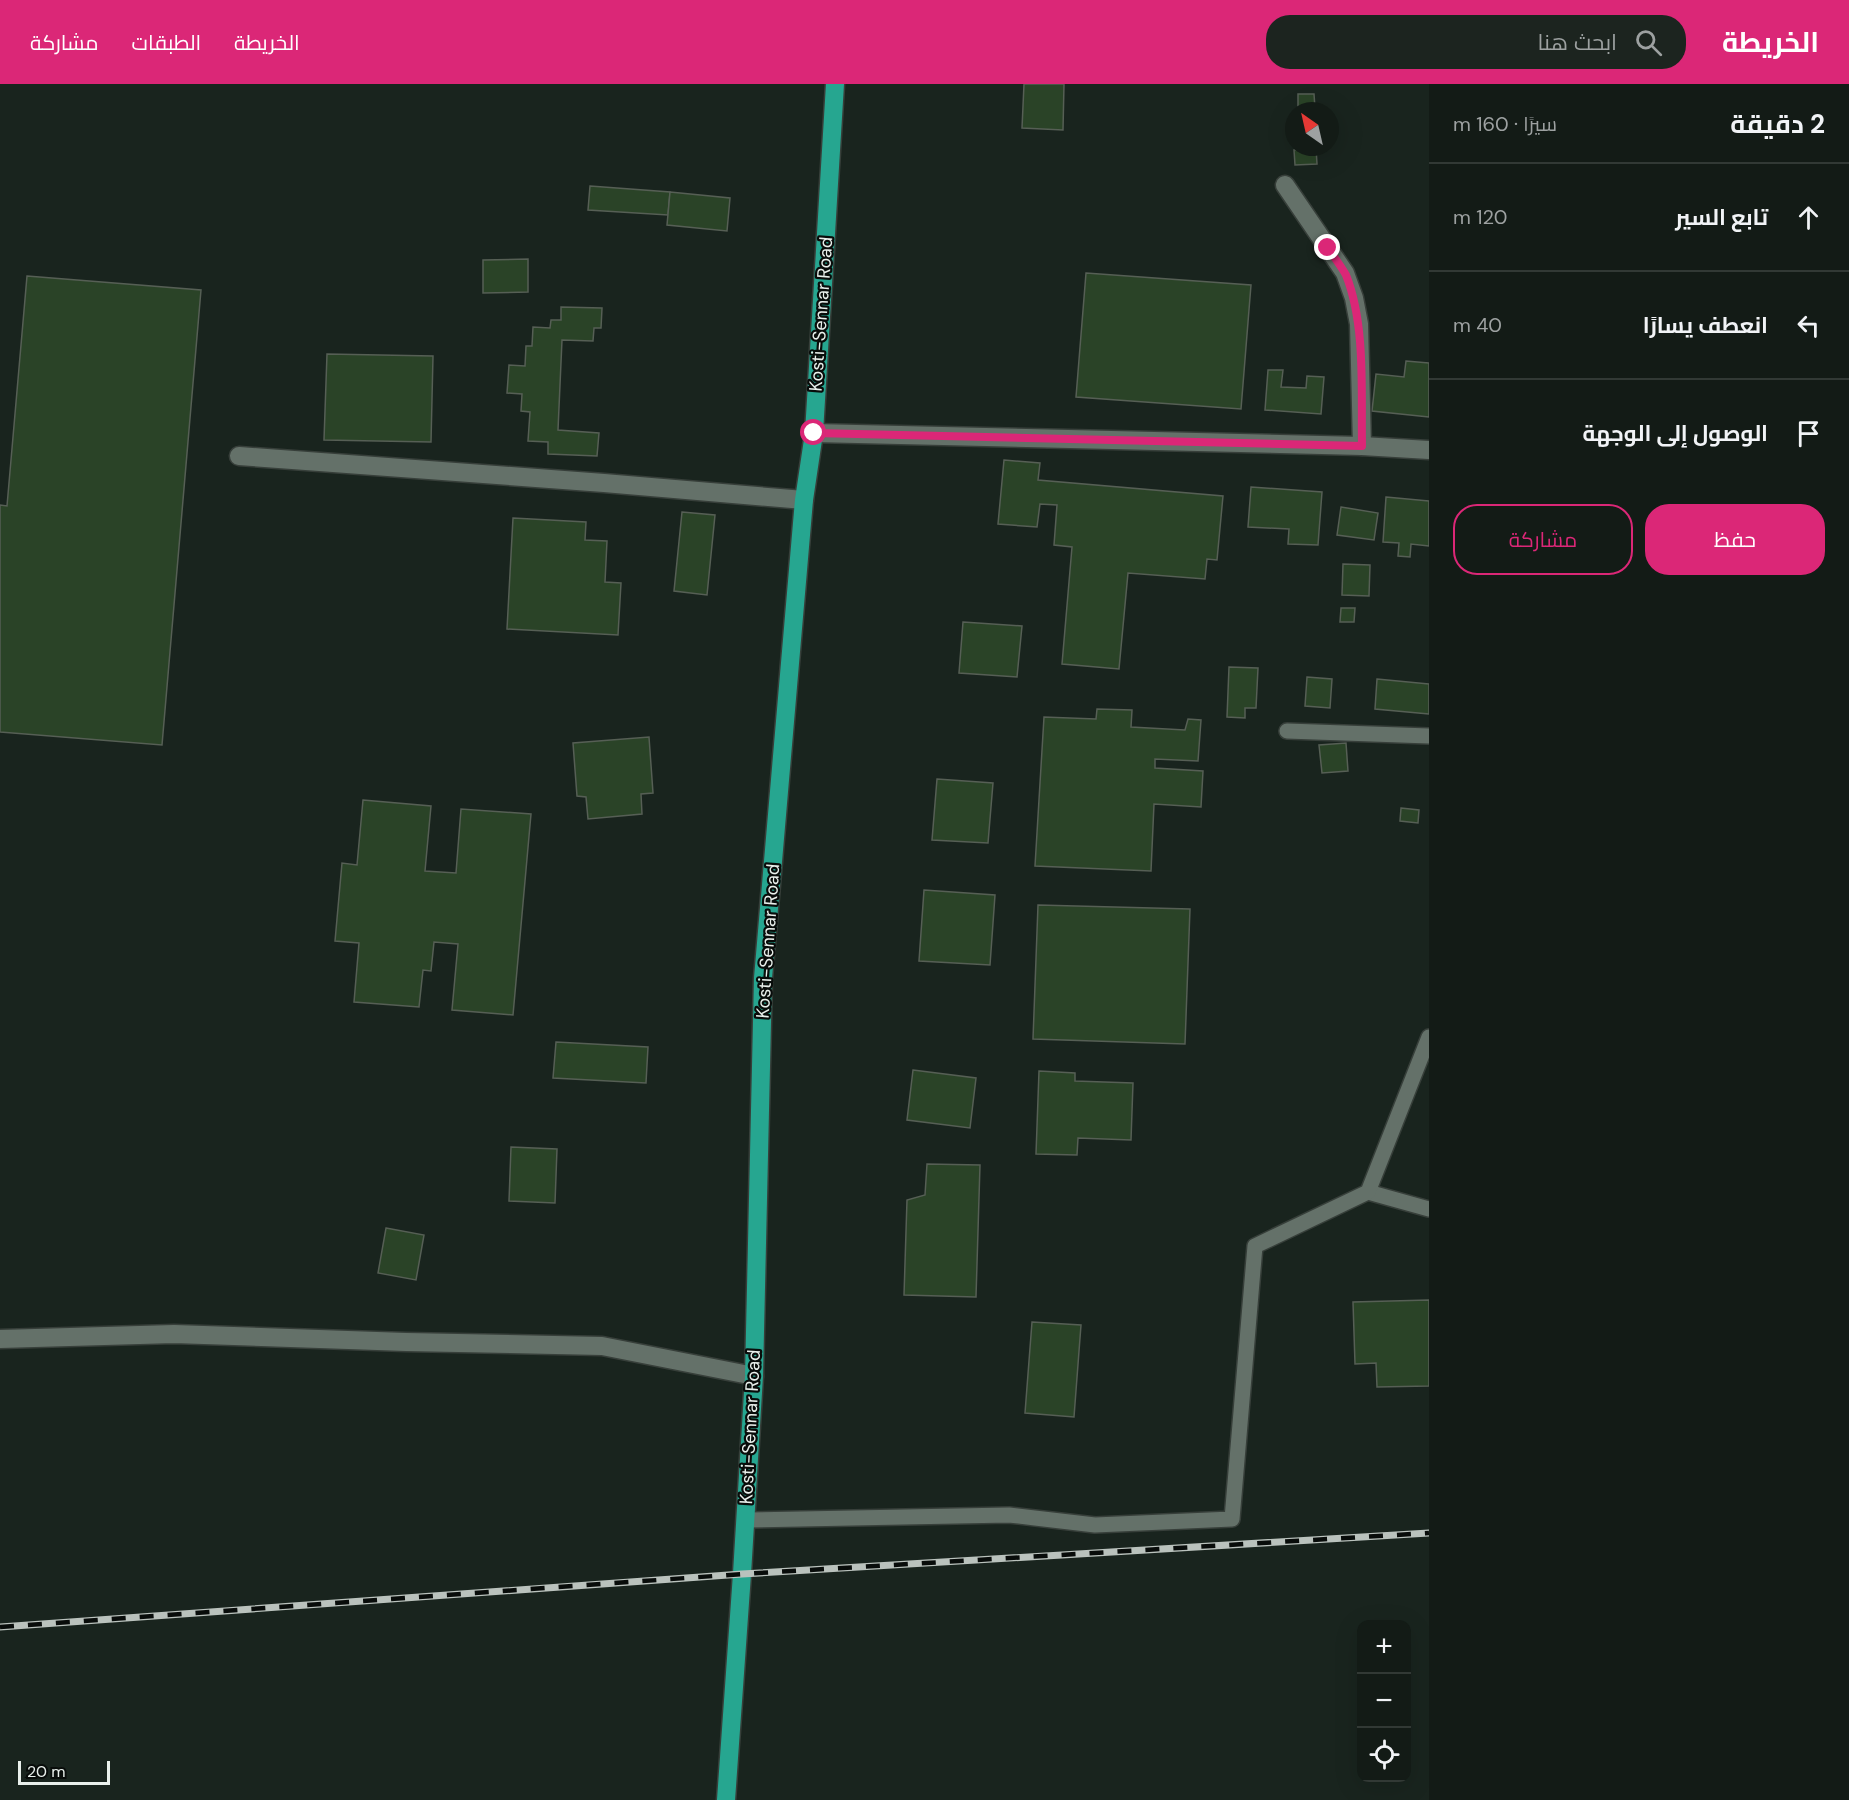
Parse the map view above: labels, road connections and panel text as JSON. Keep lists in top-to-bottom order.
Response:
{
  "streets": {
    "highway": ["Kosti-Sennar Road"]
  },
  "scale_bar": "20 m",
  "north": "top left",
  "page": {
    "header": "الخريطة",
    "search": "ابحث هنا",
    "nav": ["الخريطة", "الطبقات", "مشاركة"],
    "heading": ["2 دقيقة", "سيرًا · 160 m"],
    "list": [
      ["تابع السير", "120 m"],
      ["انعطف يسارًا", "40 m"],
      "الوصول إلى الوجهة"
    ],
    "buttons": ["حفظ", "مشاركة"],
    "map_buttons": ["+", "−"],
    "scale": "20 m"
  }
}
